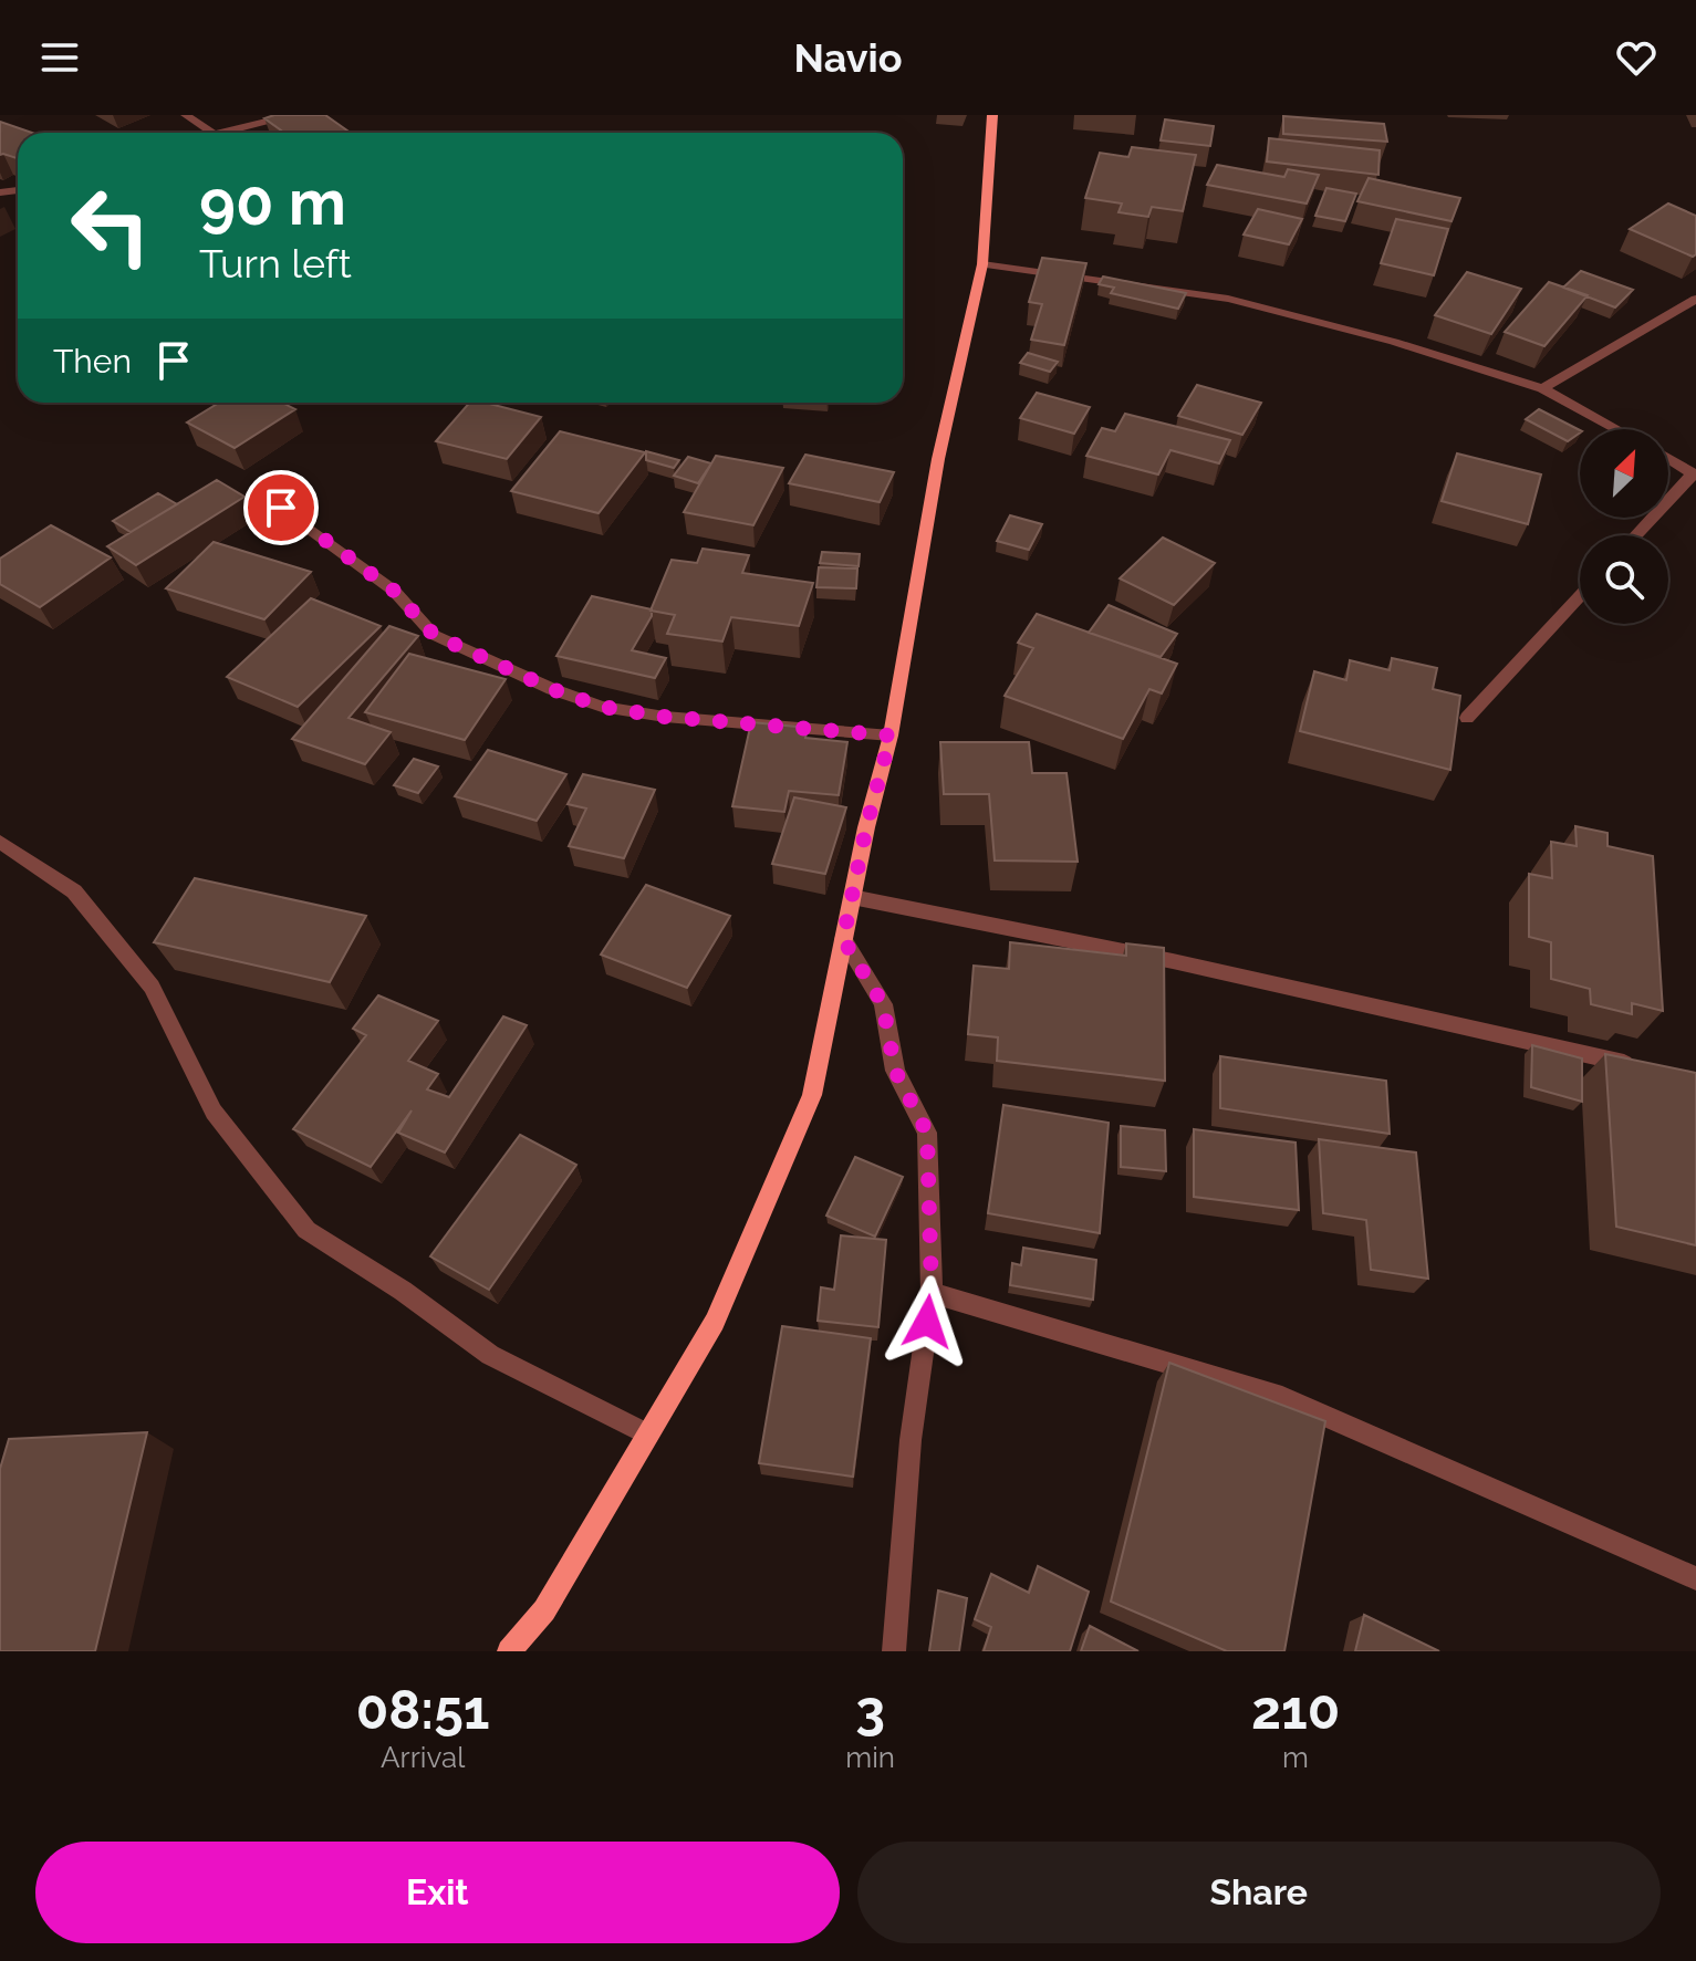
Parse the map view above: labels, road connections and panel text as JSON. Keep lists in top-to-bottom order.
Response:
{
  "north": "top right",
  "page": {
    "header": "Navio",
    "turn": ["90 m", "Turn left"],
    "then": "Then",
    "eta": [
      "08:51",
      "Arrival",
      "3",
      "min",
      "210",
      "m"
    ],
    "buttons": ["Exit", "Share"]
  }
}
